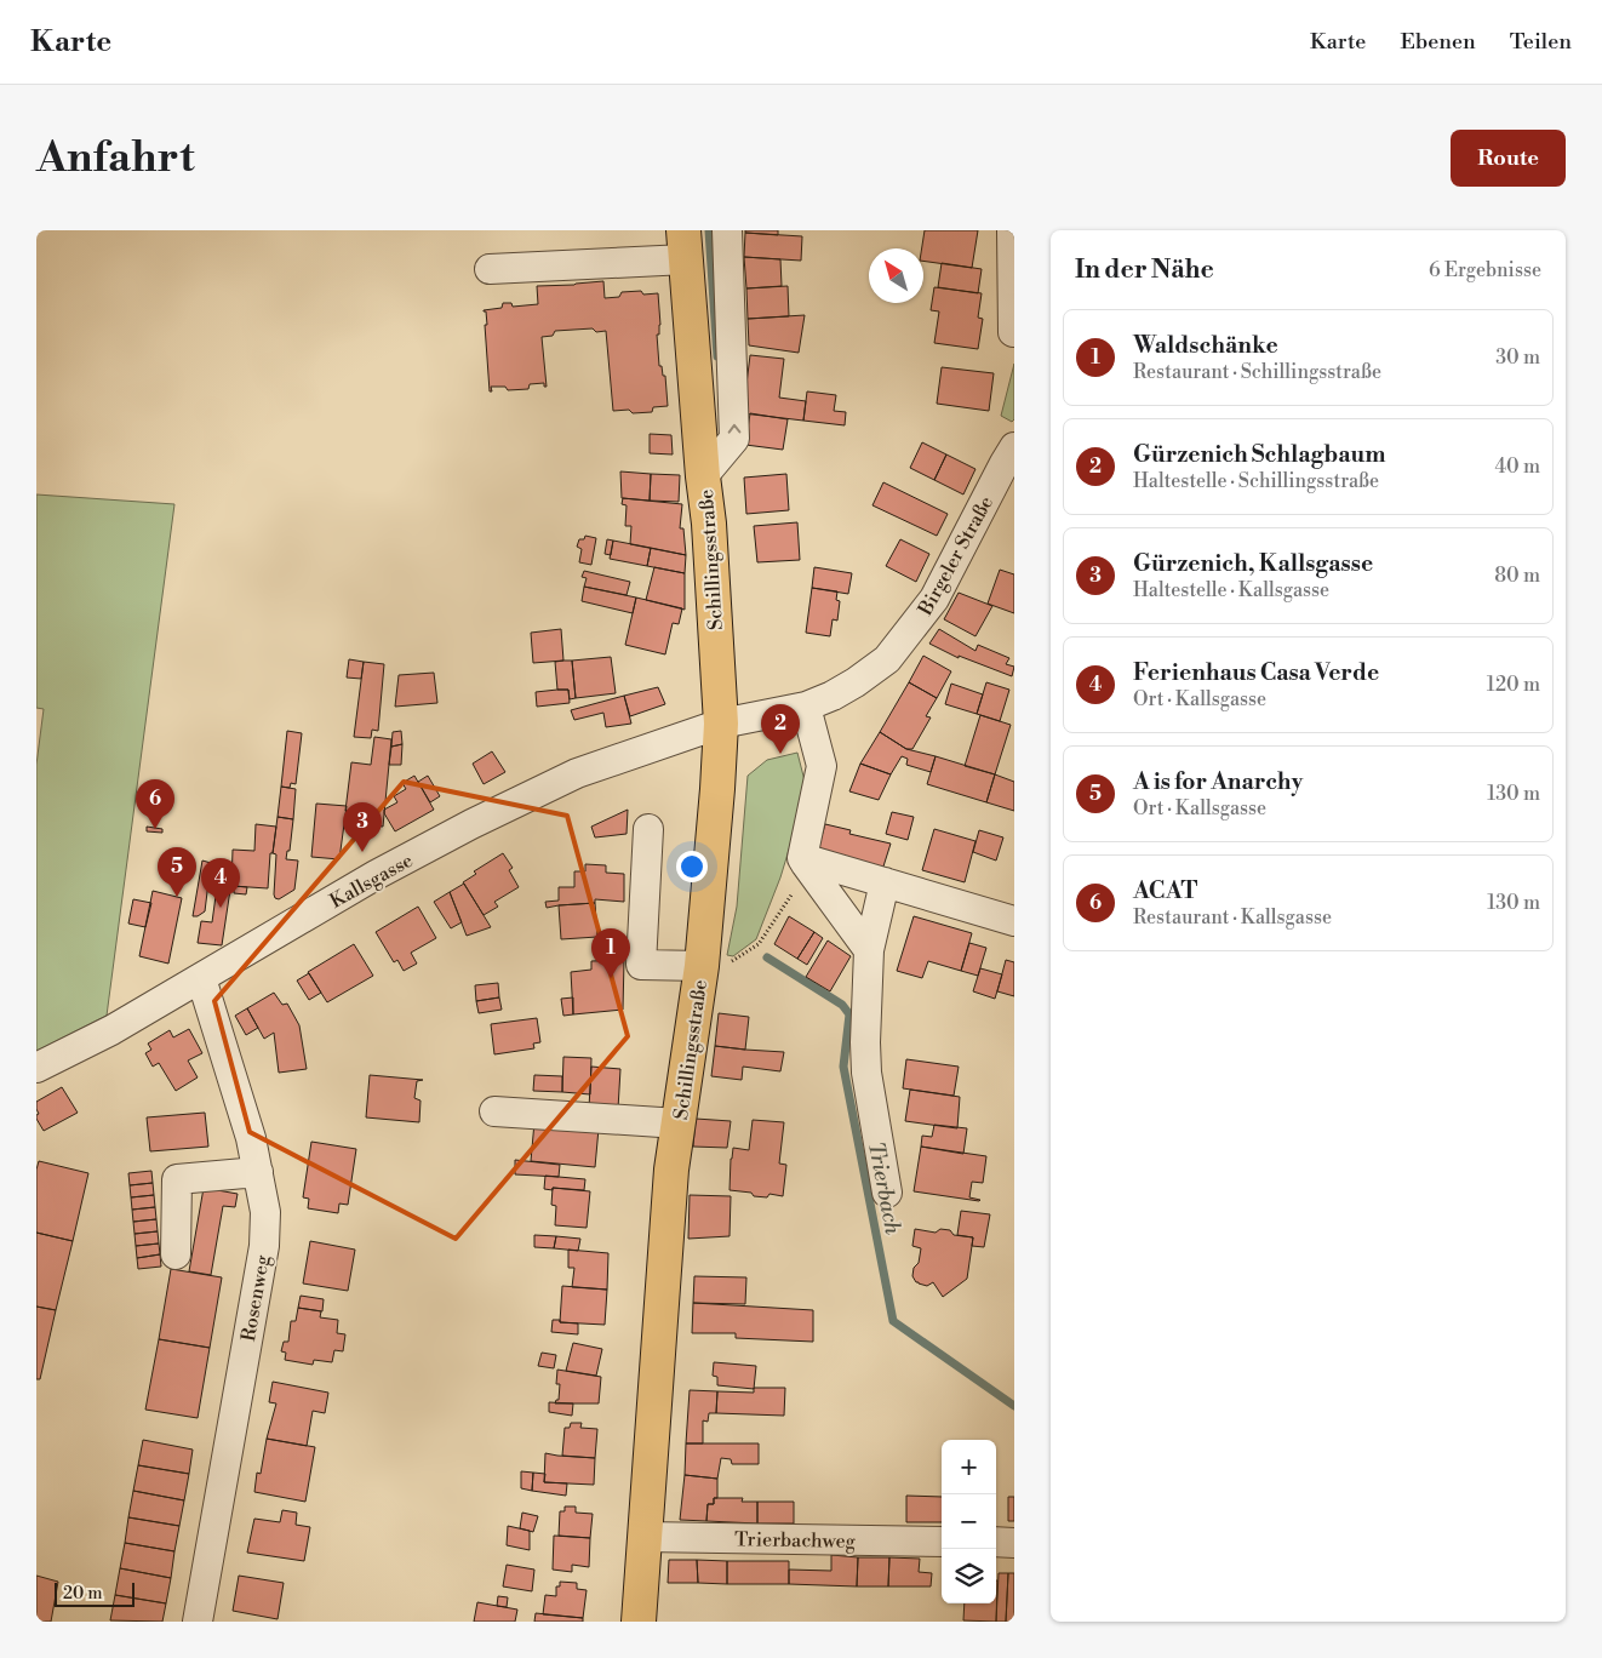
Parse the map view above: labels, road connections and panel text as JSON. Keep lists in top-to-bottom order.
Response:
{
  "streets": {
    "main road": ["Schillingsstraße"],
    "street": [
      "Birgeler Straße",
      "Kallsgasse",
      "Rosenweg",
      "Trierbachweg"
    ]
  },
  "crossings": [
    ["Birgeler Straße", "Schillingsstraße"],
    ["Birgeler Straße", "Kallsgasse"],
    ["Schillingsstraße", "Kallsgasse"],
    ["Schillingsstraße", "Trierbachweg"],
    ["Kallsgasse", "Rosenweg"]
  ],
  "water": ["Trierbach"],
  "scale_bar": "20 m",
  "north": "top left",
  "page": {
    "header": "Karte",
    "nav": ["Karte", "Ebenen", "Teilen"],
    "buttons": "Route",
    "title": "Anfahrt",
    "heading": ["In der Nähe", "6 Ergebnisse"],
    "list": [
      {
        "mark": "1",
        "name": "Waldschänke",
        "note": "Restaurant · Schillingsstraße",
        "value": "30 m"
      },
      {
        "mark": "2",
        "name": "Gürzenich Schlagbaum",
        "note": "Haltestelle · Schillingsstraße",
        "value": "40 m"
      },
      {
        "mark": "3",
        "name": "Gürzenich, Kallsgasse",
        "note": "Haltestelle · Kallsgasse",
        "value": "80 m"
      },
      {
        "mark": "4",
        "name": "Ferienhaus Casa Verde",
        "note": "Ort · Kallsgasse",
        "value": "120 m"
      },
      {
        "mark": "5",
        "name": "A is for Anarchy",
        "note": "Ort · Kallsgasse",
        "value": "130 m"
      },
      {
        "mark": "6",
        "name": "ACAT",
        "note": "Restaurant · Kallsgasse",
        "value": "130 m"
      }
    ],
    "pins": [
      "2",
      "6",
      "3",
      "5",
      "4",
      "1"
    ],
    "map_buttons": ["+", "−"],
    "scale": "20 m"
  }
}
